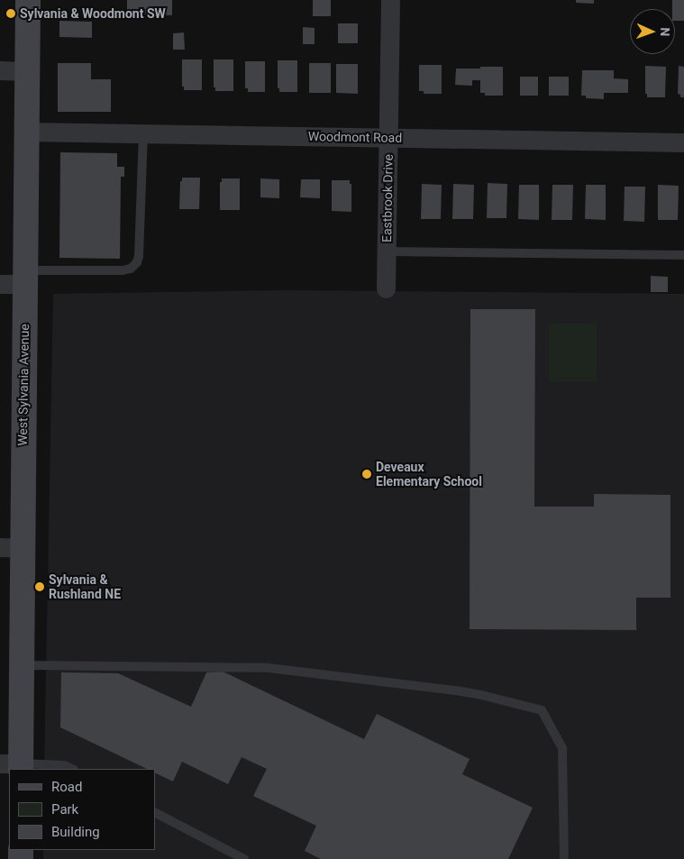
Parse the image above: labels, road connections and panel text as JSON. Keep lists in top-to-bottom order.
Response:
{
  "streets": {
    "main road": ["West Sylvania Avenue"],
    "street": ["Woodmont Road", "Eastbrook Drive"]
  },
  "crossings": [
    ["Woodmont Road", "Eastbrook Drive"],
    ["Woodmont Road", "West Sylvania Avenue"]
  ],
  "places": ["Sylvania & Woodmont SW", "Deveaux Elementary School", "Sylvania & Rushland NE"],
  "legend": ["Road", "Park", "Building"],
  "north": "right"
}
